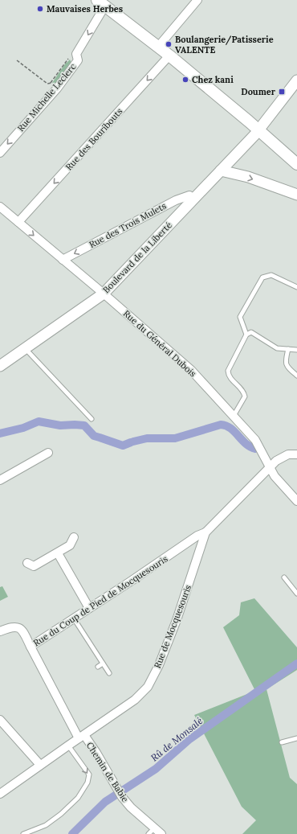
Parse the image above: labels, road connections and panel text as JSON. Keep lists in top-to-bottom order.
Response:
{
  "streets": {
    "street": [
      "Rue Michelle Leclerc",
      "Rue des Bouribouts",
      "Rue des Trois Mulets",
      "Boulevard de la Liberté",
      "Rue du Général Dubois",
      "Rue du Coup de Pied de Mocquesouris",
      "Rue de Mocquesouris",
      "Chemin de Babie"
    ]
  },
  "crossings": [
    ["Rue des Bouribouts", "Rue du Général Dubois"],
    ["Rue des Trois Mulets", "Boulevard de la Liberté"],
    ["Rue des Trois Mulets", "Rue du Général Dubois"],
    ["Boulevard de la Liberté", "Rue du Général Dubois"],
    ["Rue du Général Dubois", "Rue de Mocquesouris"],
    ["Rue du Coup de Pied de Mocquesouris", "Rue de Mocquesouris"],
    ["Rue du Coup de Pied de Mocquesouris", "Chemin de Babie"],
    ["Rue de Mocquesouris", "Chemin de Babie"]
  ],
  "one_way": ["Rue Michelle Leclerc", "Rue des Bouribouts", "Rue des Trois Mulets"],
  "water": ["Rû de Monsalé"],
  "places": {
    "other": ["Mauvaises Herbes", "Boulangerie/Patisserie VALENTE", "Chez kani"],
    "transit": ["Doumer"]
  }
}
